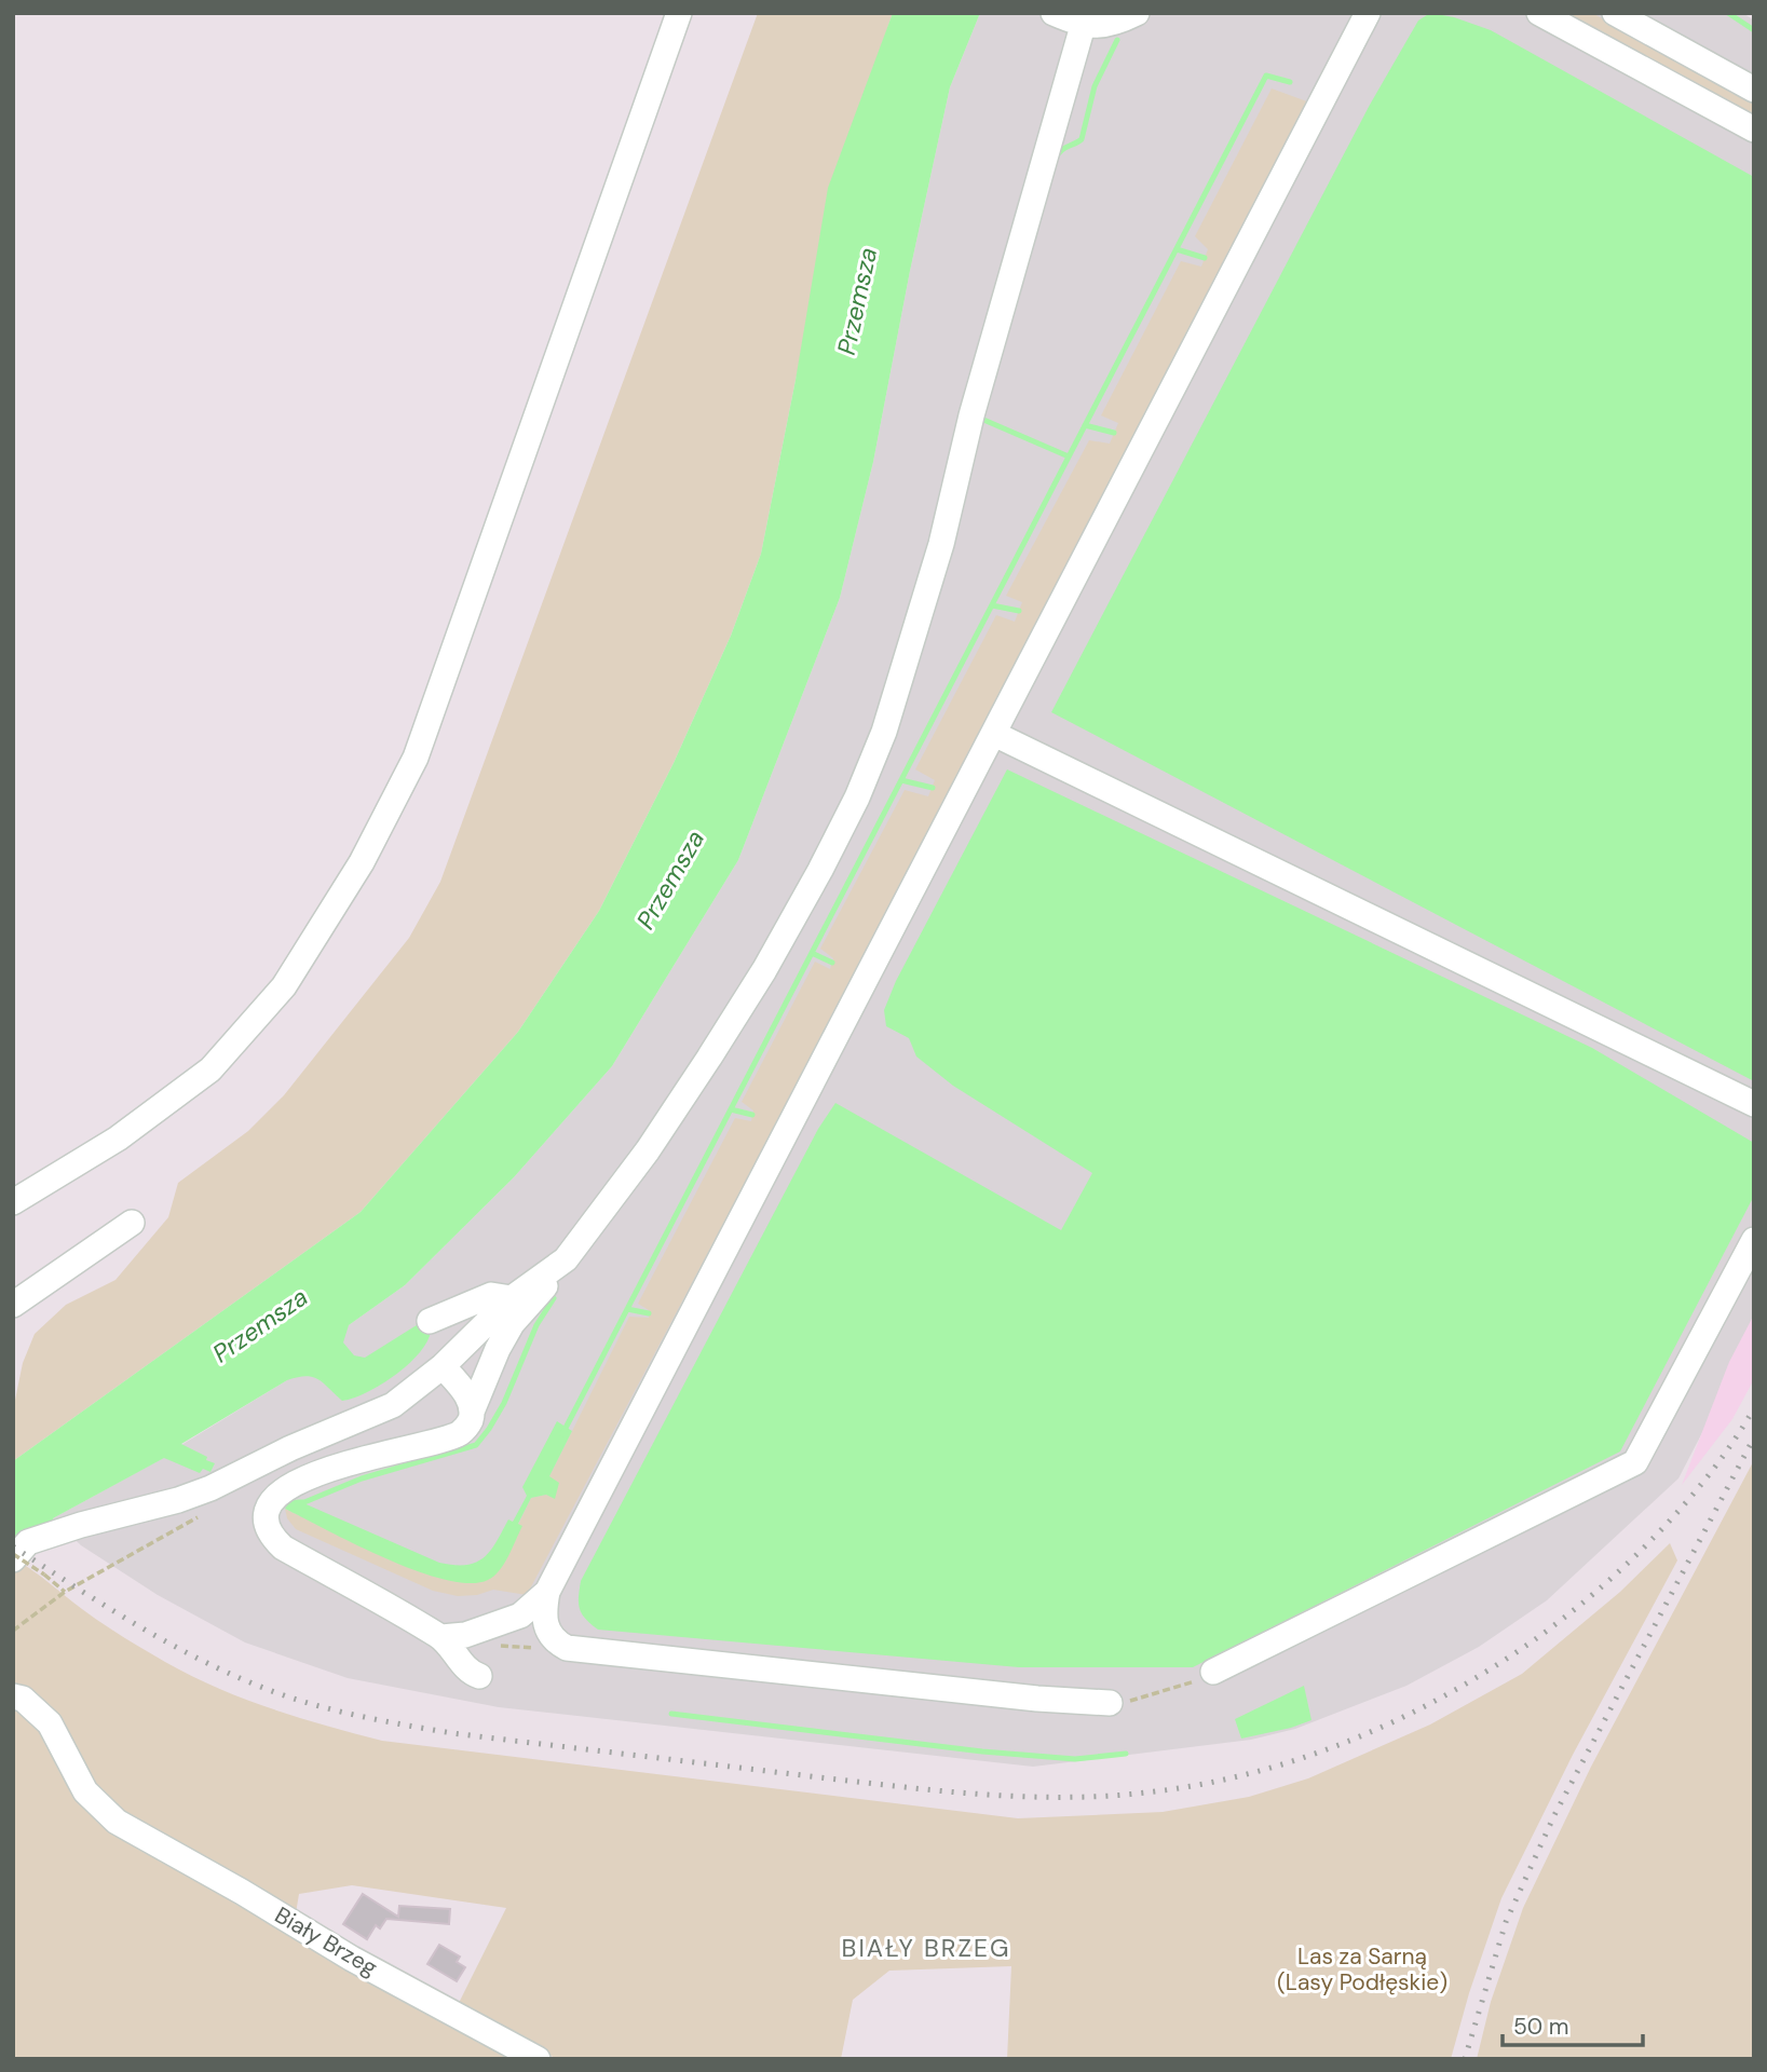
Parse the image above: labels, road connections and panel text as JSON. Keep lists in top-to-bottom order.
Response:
{
  "streets": {
    "lane": ["Biały Brzeg"]
  },
  "districts": ["BIAŁY BRZEG"],
  "water": ["Przemsza"],
  "parks": ["Las za Sarną (Lasy Podłęskie)"],
  "scale_bar": "50 m"
}
